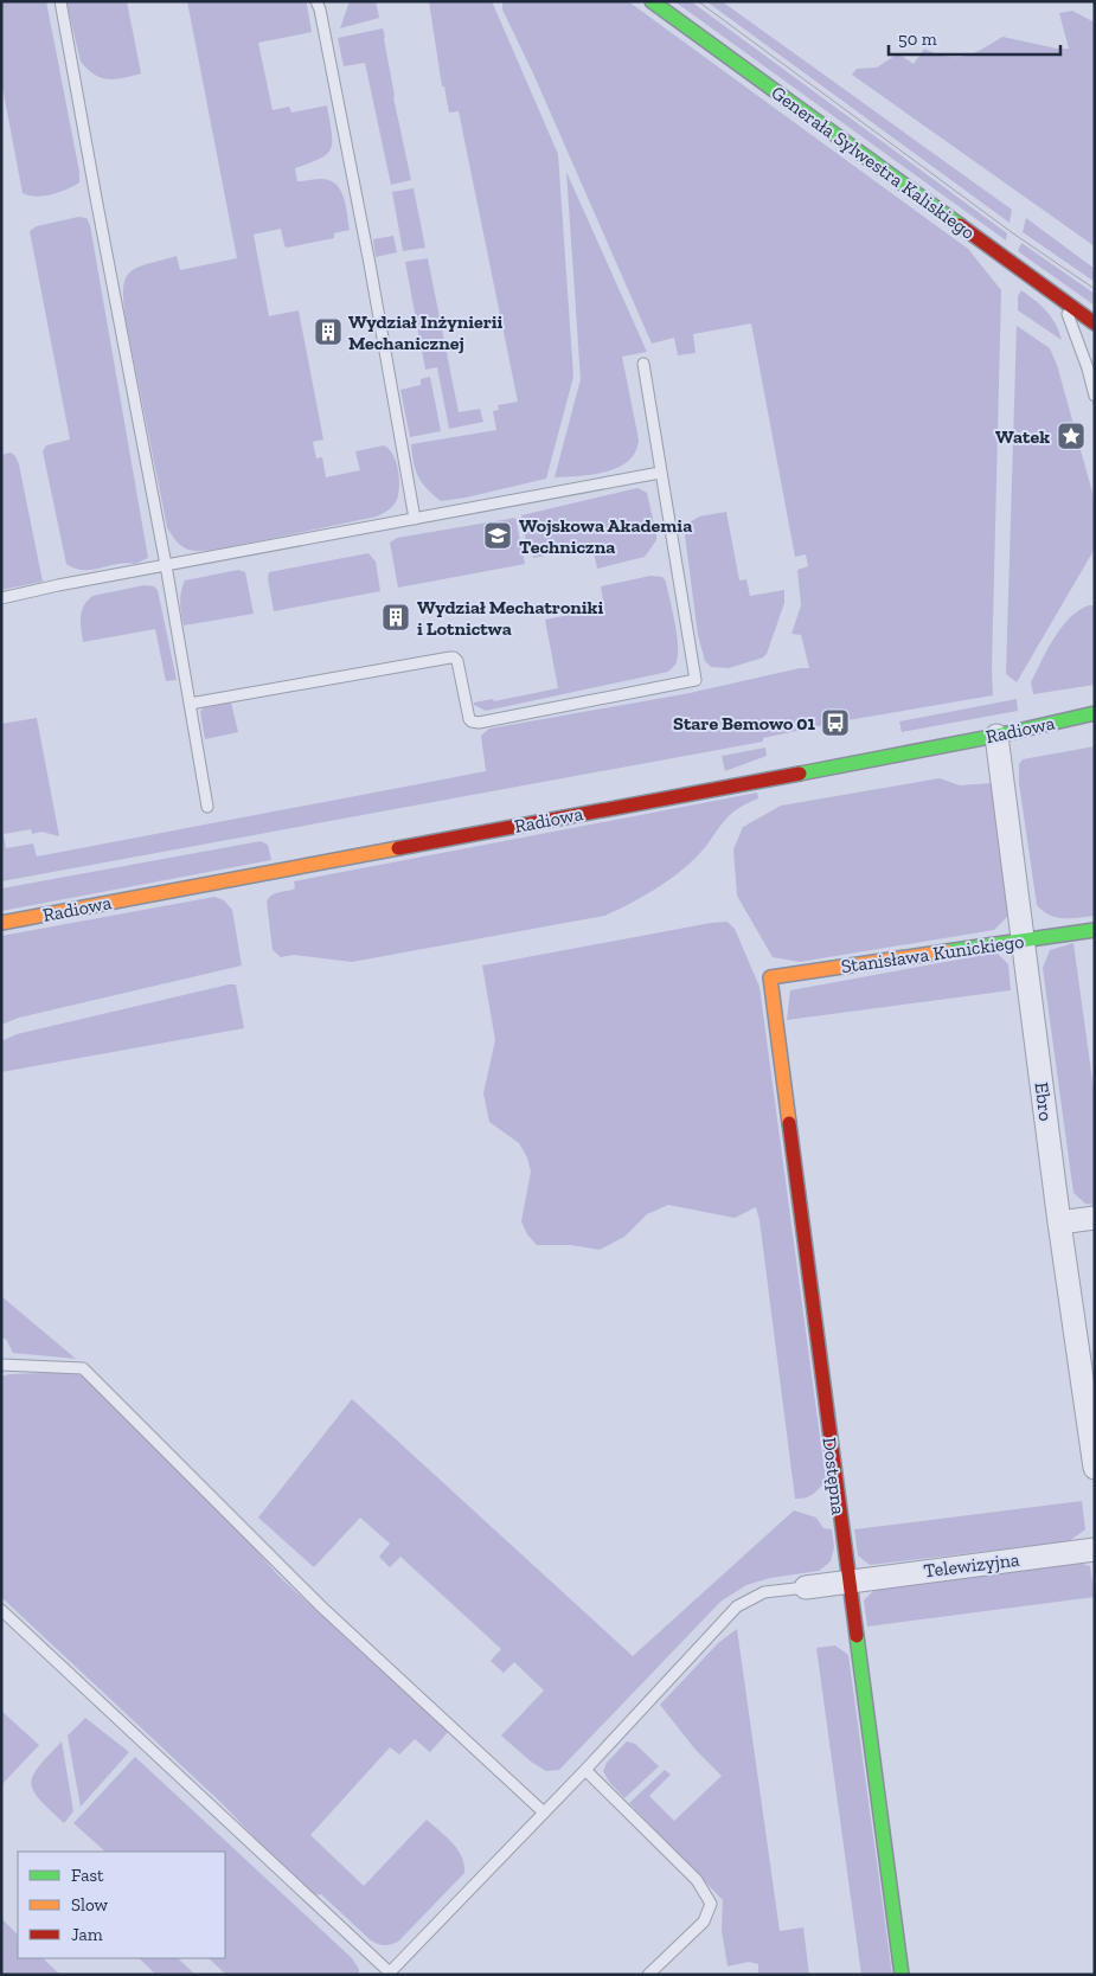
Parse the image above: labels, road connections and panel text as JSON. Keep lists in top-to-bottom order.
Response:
{
  "streets": {
    "street": [
      "Generała Sylwestra Kaliskiego",
      "Radiowa",
      "Stanisława Kunickiego",
      "Ebro",
      "Dostępna",
      "Telewizyjna"
    ]
  },
  "crossings": [
    ["Radiowa", "Ebro"],
    ["Stanisława Kunickiego", "Ebro"],
    ["Stanisława Kunickiego", "Dostępna"],
    ["Dostępna", "Telewizyjna"]
  ],
  "places": {
    "building": ["Wydział Inżynierii Mechanicznej", "Wydział Mechatroniki i Lotnictwa"],
    "place": ["Watek"],
    "school or university": ["Wojskowa Akademia Techniczna"],
    "bus stop": ["Stare Bemowo 01"]
  },
  "legend": ["Fast", "Slow", "Jam"],
  "scale_bar": "50 m"
}
